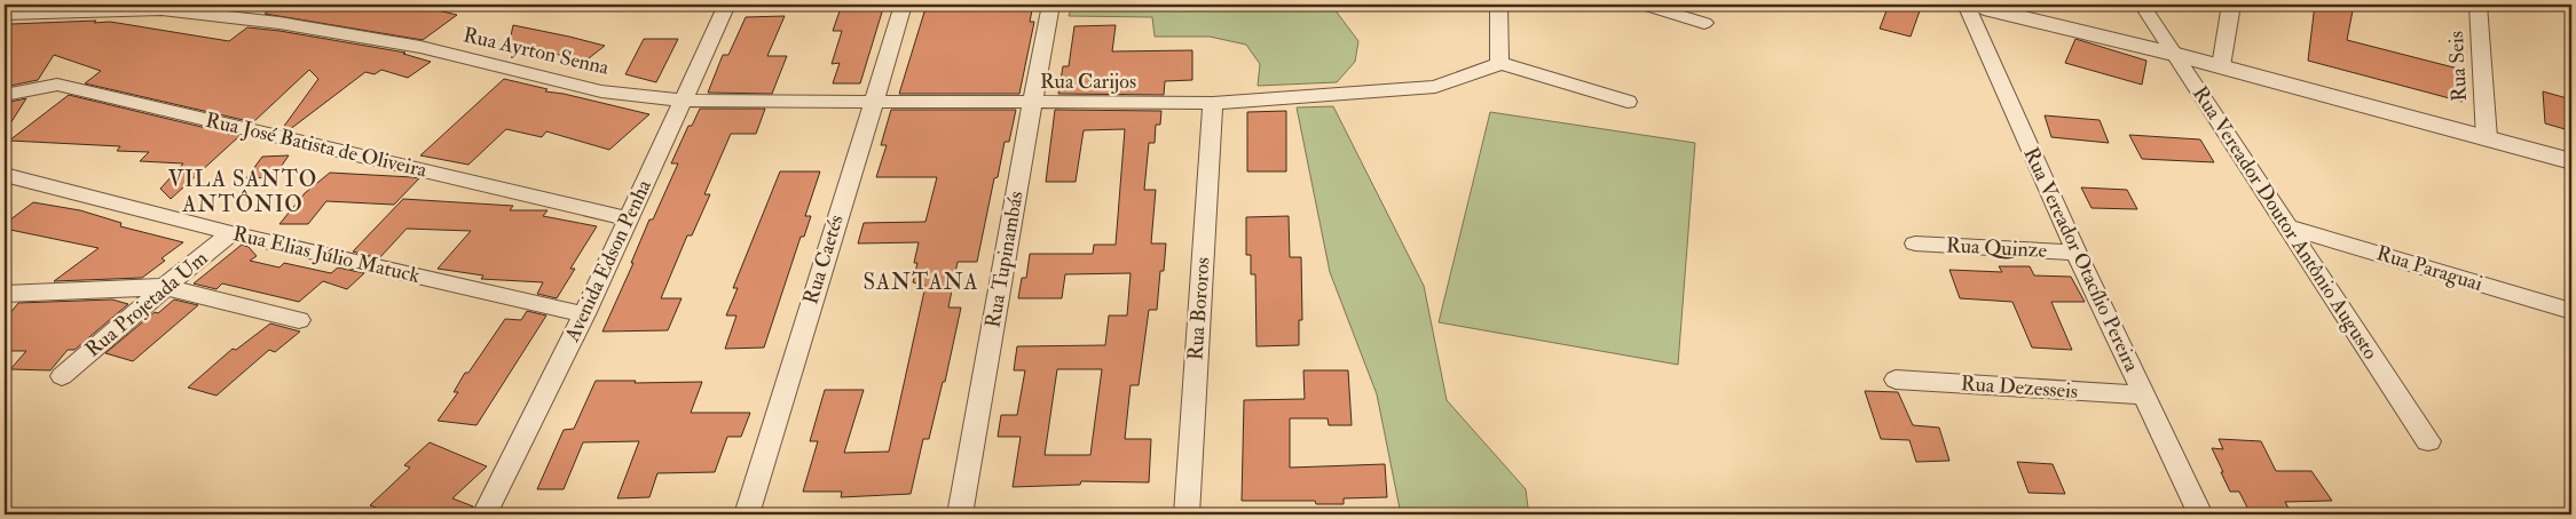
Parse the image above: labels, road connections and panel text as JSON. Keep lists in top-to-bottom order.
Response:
{
  "streets": {
    "street": [
      "Rua Ayrton Senna",
      "Rua Seis",
      "Rua Carijos",
      "Rua José Batista de Oliveira",
      "Rua Vereador Doutor Antônio Augusto",
      "Rua Quinze",
      "Rua Elias Júlio Matuck",
      "Rua Caetés",
      "Rua Tupinambás",
      "Rua Vereador Otacílio Pereira",
      "Avenida Edson Penha",
      "Rua Paraguai",
      "Rua Projetada Um",
      "Rua Bororos",
      "Rua Dezesseis"
    ]
  },
  "crossings": [
    ["Rua Ayrton Senna", "Rua Carijos"],
    ["Rua Ayrton Senna", "Avenida Edson Penha"],
    ["Rua Carijos", "Rua Caetés"],
    ["Rua Carijos", "Rua Tupinambás"],
    ["Rua Carijos", "Avenida Edson Penha"],
    ["Rua Carijos", "Rua Bororos"],
    ["Rua José Batista de Oliveira", "Avenida Edson Penha"],
    ["Rua Vereador Doutor Antônio Augusto", "Rua Paraguai"],
    ["Rua Quinze", "Rua Vereador Otacílio Pereira"],
    ["Rua Elias Júlio Matuck", "Avenida Edson Penha"],
    ["Rua Elias Júlio Matuck", "Rua Projetada Um"],
    ["Rua Vereador Otacílio Pereira", "Rua Dezesseis"]
  ],
  "districts": ["VILA SANTO ANTÔNIO", "SANTANA"]
}
